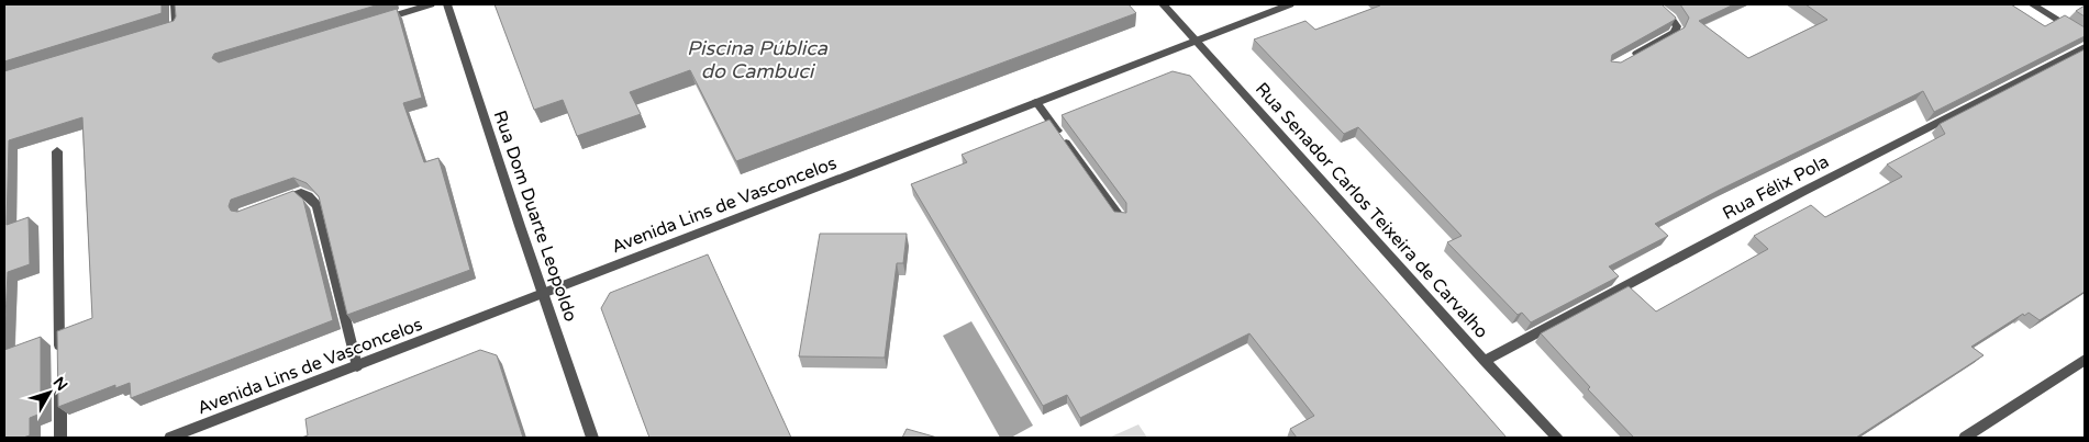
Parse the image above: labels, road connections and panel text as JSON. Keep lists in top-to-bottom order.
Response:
{
  "streets": {
    "street": [
      "Rua Félix Pola",
      "Avenida Lins de Vasconcelos",
      "Rua Senador Carlos Teixeira de Carvalho",
      "Rua Dom Duarte Leopoldo"
    ]
  },
  "crossings": [
    ["Rua Félix Pola", "Rua Senador Carlos Teixeira de Carvalho"],
    ["Avenida Lins de Vasconcelos", "Rua Senador Carlos Teixeira de Carvalho"],
    ["Avenida Lins de Vasconcelos", "Rua Dom Duarte Leopoldo"]
  ],
  "water": ["Piscina Pública do Cambuci"],
  "north": "top right"
}
